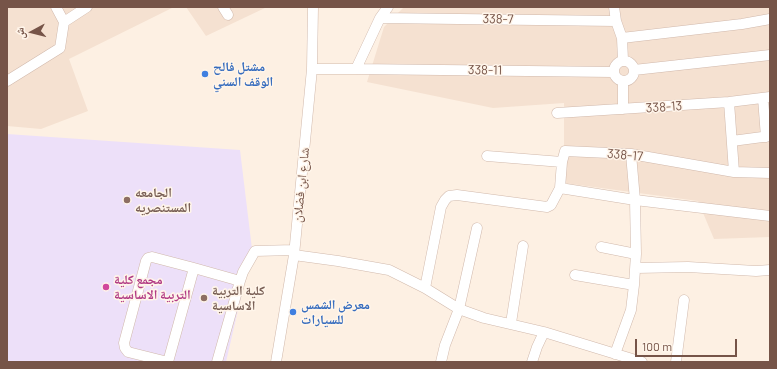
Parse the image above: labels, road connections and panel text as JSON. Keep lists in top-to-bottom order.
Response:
{
  "streets": {
    "street": [
      "338-7",
      "338-11",
      "338-13",
      "338-17",
      "شارع ابن فضلان"
    ]
  },
  "crossings": [
    ["338-11", "شارع ابن فضلان"]
  ],
  "places": [
    "مشتل فالح الوقف السني",
    "الجامعه المستنصريه",
    "مجمع كلية التربية الاساسية",
    "كلية التربية الاساسية",
    "معرض الشمس للسيارات"
  ],
  "scale_bar": "100 m",
  "north": "left"
}
